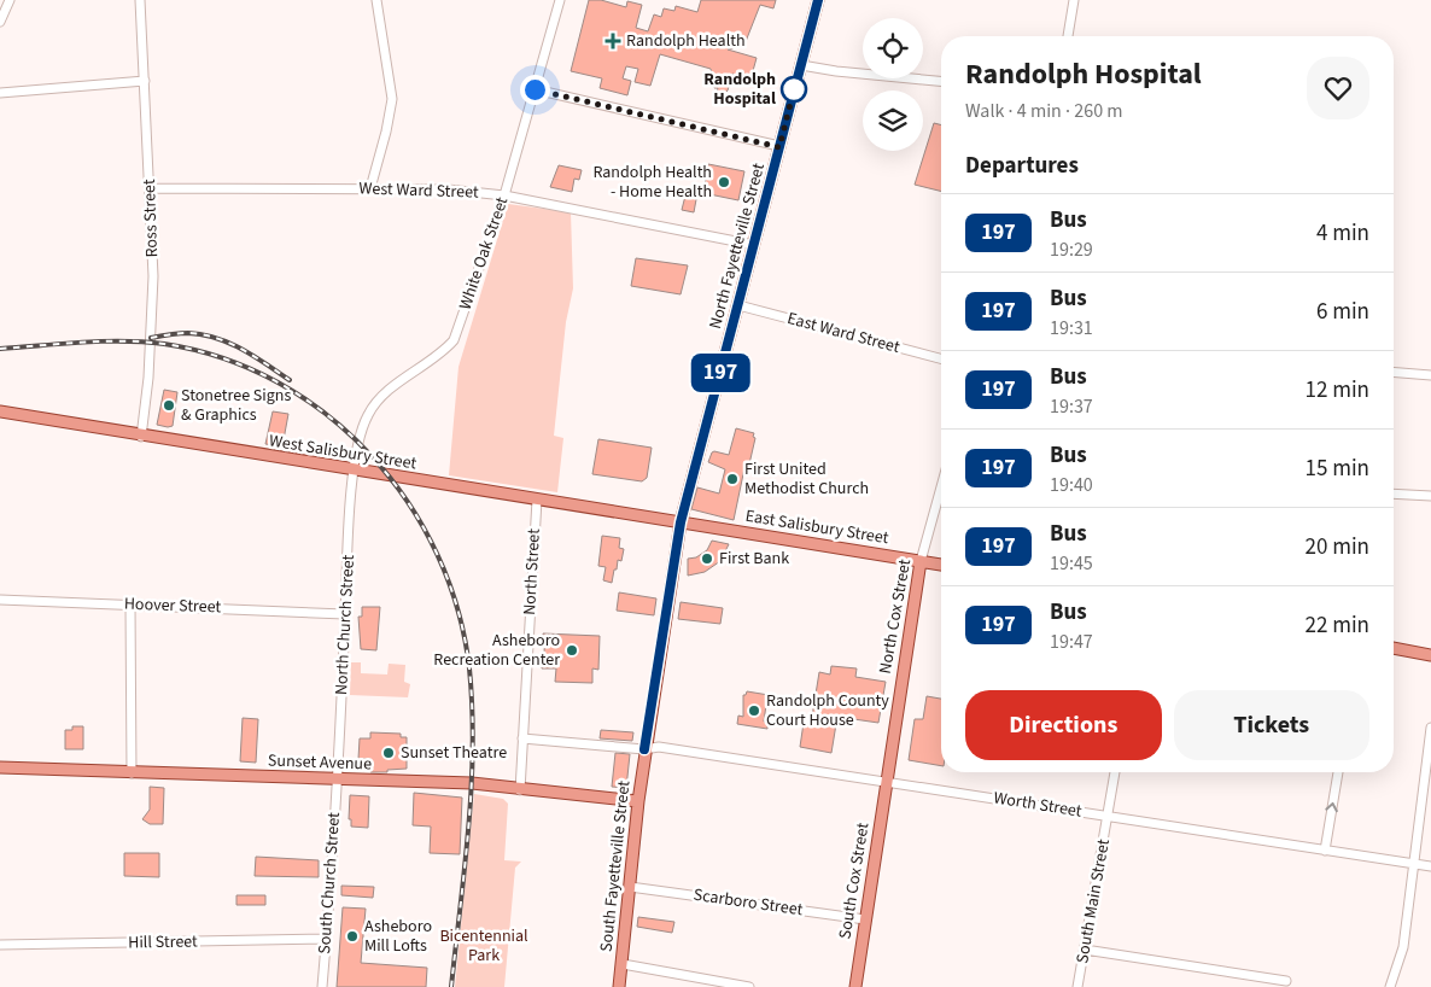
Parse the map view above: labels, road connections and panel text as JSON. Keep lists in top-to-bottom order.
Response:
{
  "streets": {
    "main road": [
      "North Fayetteville Street",
      "West Salisbury Street",
      "East Salisbury Street",
      "North Cox Street",
      "Sunset Avenue",
      "South Fayetteville Street",
      "South Cox Street"
    ],
    "street": [
      "West Ward Street",
      "Ross Street",
      "White Oak Street",
      "East Ward Street",
      "North Street",
      "Hoover Street",
      "North Church Street",
      "Worth Street",
      "South Church Street",
      "South Main Street",
      "Scarboro Street",
      "Hill Street"
    ]
  },
  "crossings": [
    ["West Ward Street", "Ross Street"],
    ["West Ward Street", "North Fayetteville Street"],
    ["West Ward Street", "White Oak Street"],
    ["Ross Street", "West Salisbury Street"],
    ["North Fayetteville Street", "East Ward Street"],
    ["North Fayetteville Street", "West Salisbury Street"],
    ["North Fayetteville Street", "East Salisbury Street"],
    ["North Fayetteville Street", "Worth Street"],
    ["North Fayetteville Street", "South Fayetteville Street"],
    ["White Oak Street", "West Salisbury Street"],
    ["White Oak Street", "North Church Street"],
    ["West Salisbury Street", "East Salisbury Street"],
    ["West Salisbury Street", "North Street"],
    ["West Salisbury Street", "North Church Street"],
    ["East Salisbury Street", "North Cox Street"],
    ["North Street", "Sunset Avenue"],
    ["North Street", "Worth Street"],
    ["Hoover Street", "North Church Street"],
    ["North Cox Street", "Worth Street"],
    ["North Cox Street", "South Cox Street"],
    ["North Church Street", "Sunset Avenue"],
    ["North Church Street", "South Church Street"],
    ["Sunset Avenue", "South Fayetteville Street"],
    ["Sunset Avenue", "South Church Street"],
    ["Worth Street", "South Fayetteville Street"],
    ["Worth Street", "South Cox Street"],
    ["Worth Street", "South Main Street"],
    ["South Fayetteville Street", "Scarboro Street"],
    ["South Cox Street", "Scarboro Street"],
    ["South Church Street", "Hill Street"]
  ],
  "parks": ["Bicentennial Park"],
  "places": {
    "health": ["Randolph Health"],
    "other": [
      "Randolph Hospital",
      "Randolph Health - Home Health",
      "Stonetree Signs & Graphics",
      "First United Methodist Church",
      "First Bank",
      "Asheboro Recreation Center",
      "Randolph County Court House",
      "Sunset Theatre",
      "Asheboro Mill Lofts"
    ]
  },
  "lines": ["bus line 197"],
  "page": {
    "on_map": "197",
    "heading": [
      ["Randolph Hospital", "Walk · 4 min · 260 m"],
      "Departures"
    ],
    "list": [
      {
        "mark": "197",
        "name": "Bus",
        "note": "19:29",
        "value": "4 min"
      },
      {
        "mark": "197",
        "name": "Bus",
        "note": "19:31",
        "value": "6 min"
      },
      {
        "mark": "197",
        "name": "Bus",
        "note": "19:37",
        "value": "12 min"
      },
      {
        "mark": "197",
        "name": "Bus",
        "note": "19:40",
        "value": "15 min"
      },
      {
        "mark": "197",
        "name": "Bus",
        "note": "19:45",
        "value": "20 min"
      },
      {
        "mark": "197",
        "name": "Bus",
        "note": "19:47",
        "value": "22 min"
      }
    ],
    "buttons": ["Directions", "Tickets"]
  }
}
